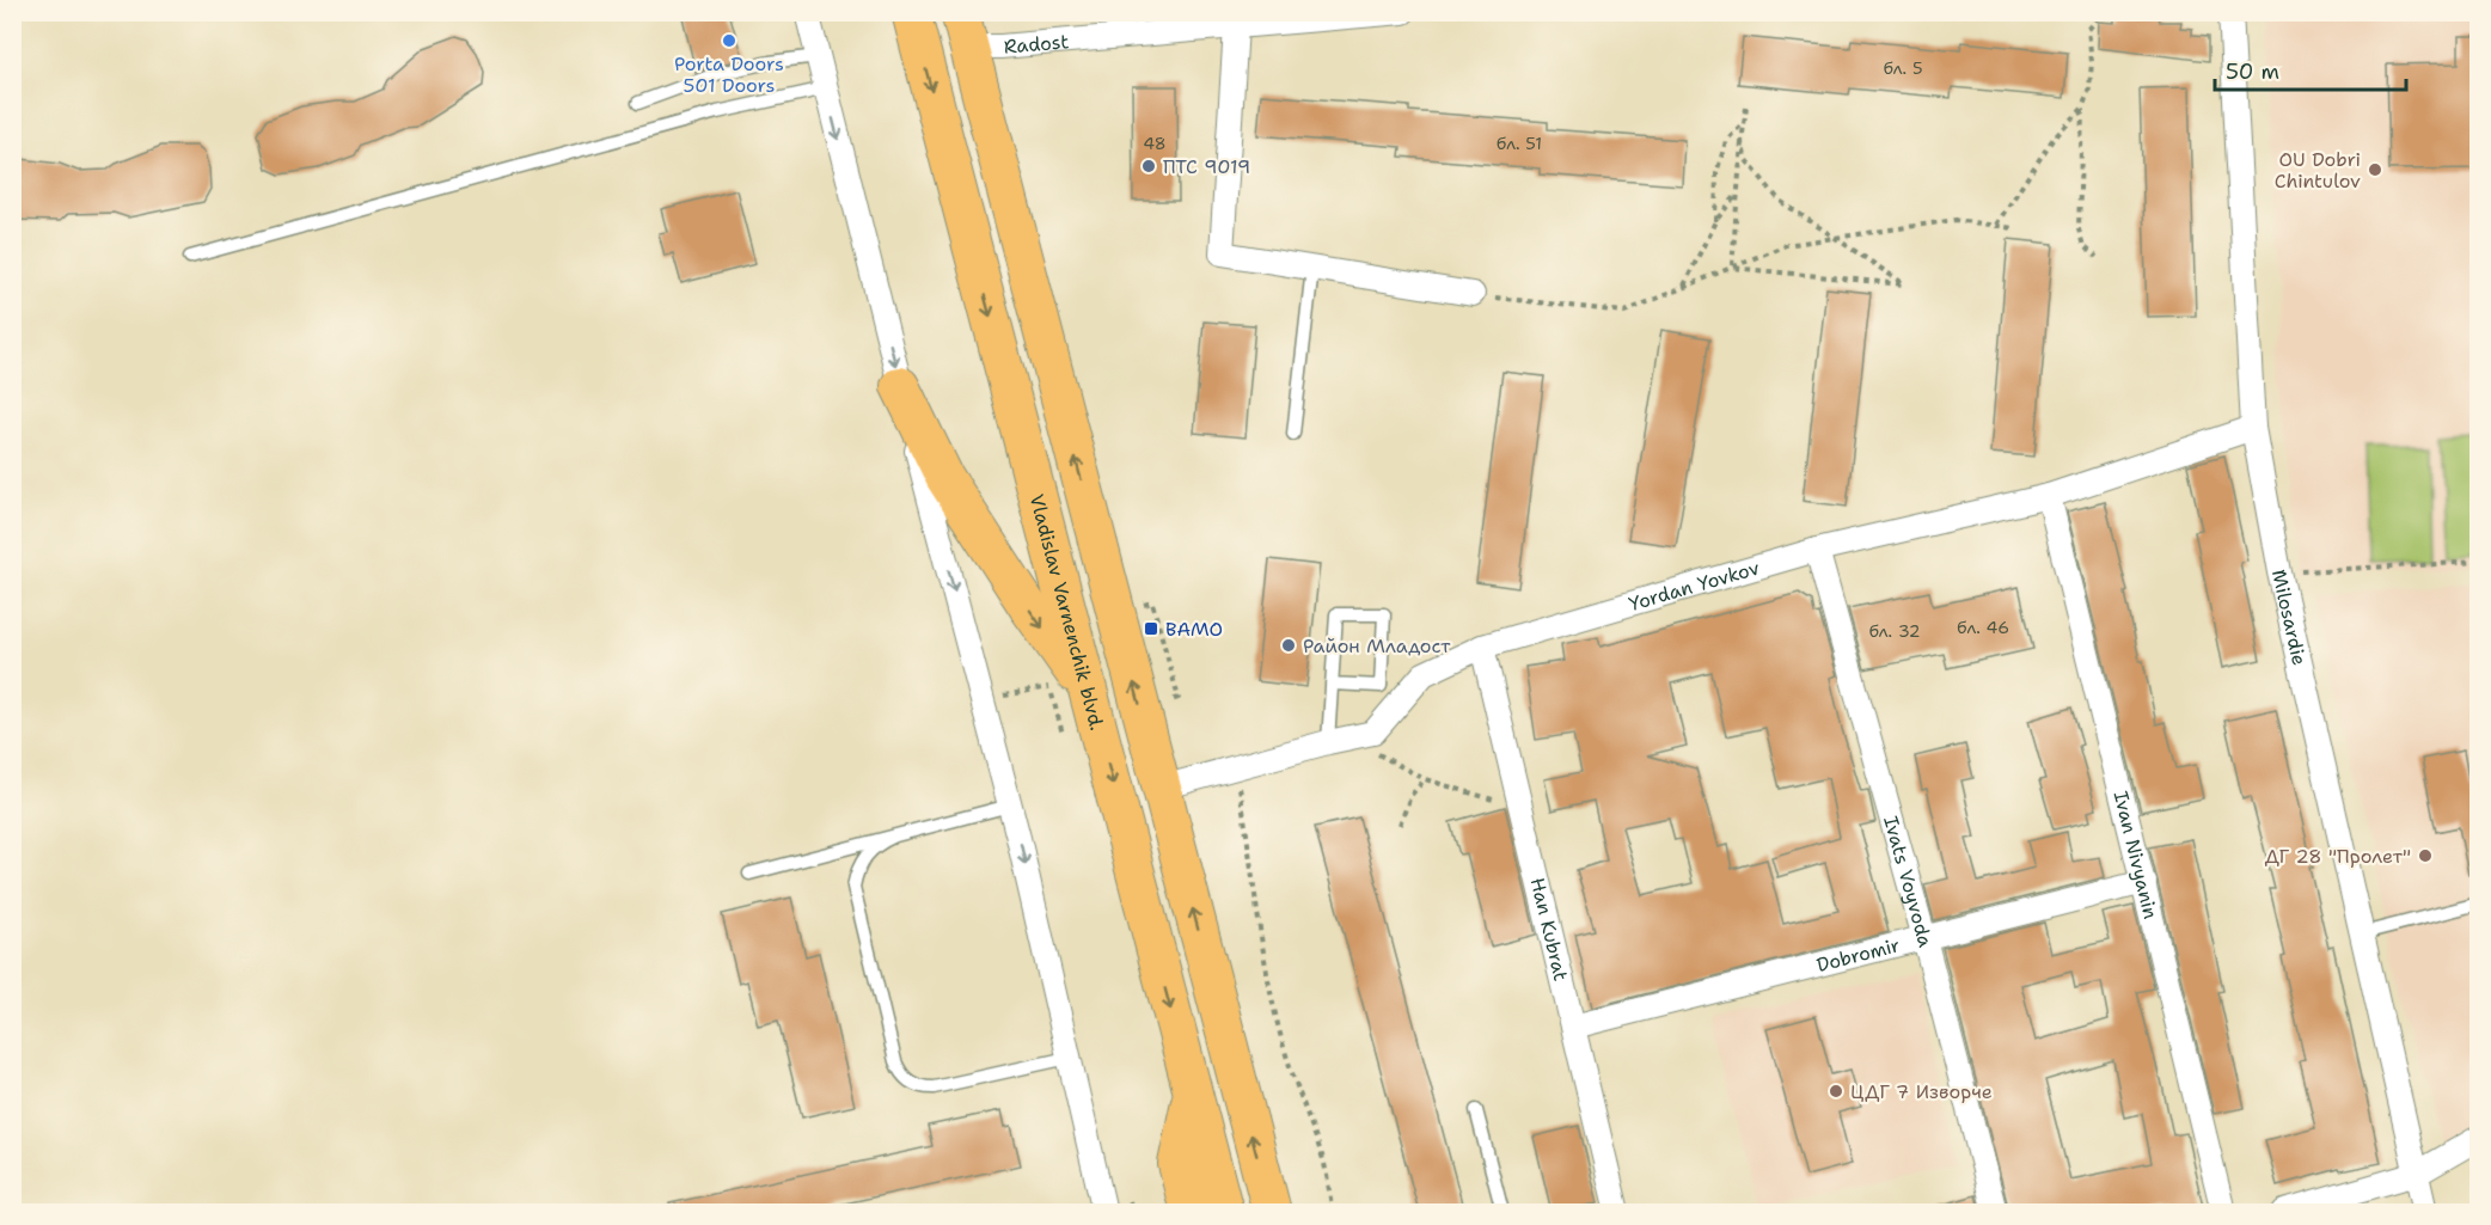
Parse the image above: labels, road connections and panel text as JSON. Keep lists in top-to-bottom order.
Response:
{
  "streets": {
    "main road": ["Vladislav Varnenchik blvd."],
    "street": [
      "Radost",
      "Yordan Yovkov",
      "Milosardie",
      "Ivan Nivyanin",
      "Ivats Voyvoda",
      "Han Kubrat",
      "Dobromir"
    ]
  },
  "crossings": [
    ["Yordan Yovkov", "Milosardie"],
    ["Yordan Yovkov", "Ivan Nivyanin"],
    ["Yordan Yovkov", "Ivats Voyvoda"],
    ["Yordan Yovkov", "Han Kubrat"],
    ["Ivan Nivyanin", "Dobromir"],
    ["Ivats Voyvoda", "Dobromir"],
    ["Han Kubrat", "Dobromir"]
  ],
  "places": {
    "other": [
      "Porta Doors 501 Doors",
      "ПТС 9019",
      "OU Dobri Chintulov",
      "Район Младост",
      "ДГ 28 \"Пролет\"",
      "ЦДГ 7 Изворче"
    ],
    "transit": ["ВАМО"]
  },
  "house_numbers": [
    "бл. 5",
    "48",
    "бл. 51",
    "бл. 46",
    "бл. 32"
  ],
  "scale_bar": "50 m"
}
